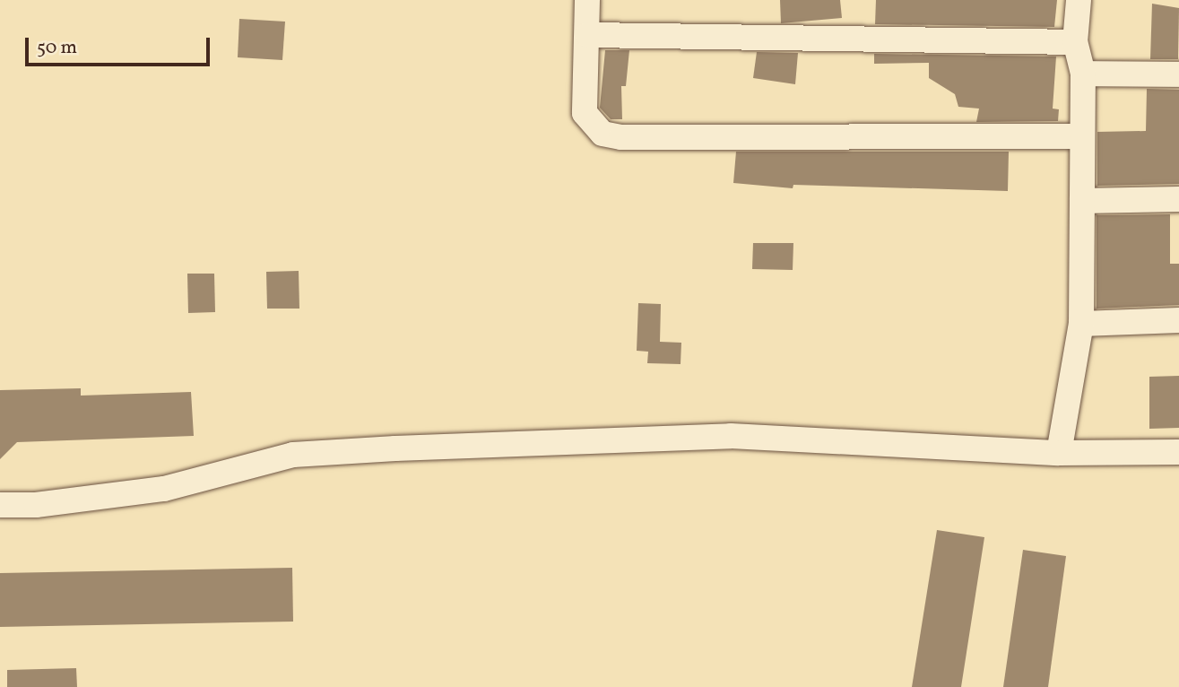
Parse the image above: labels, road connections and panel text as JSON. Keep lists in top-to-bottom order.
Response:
{
  "scale_bar": "50 m"
}
